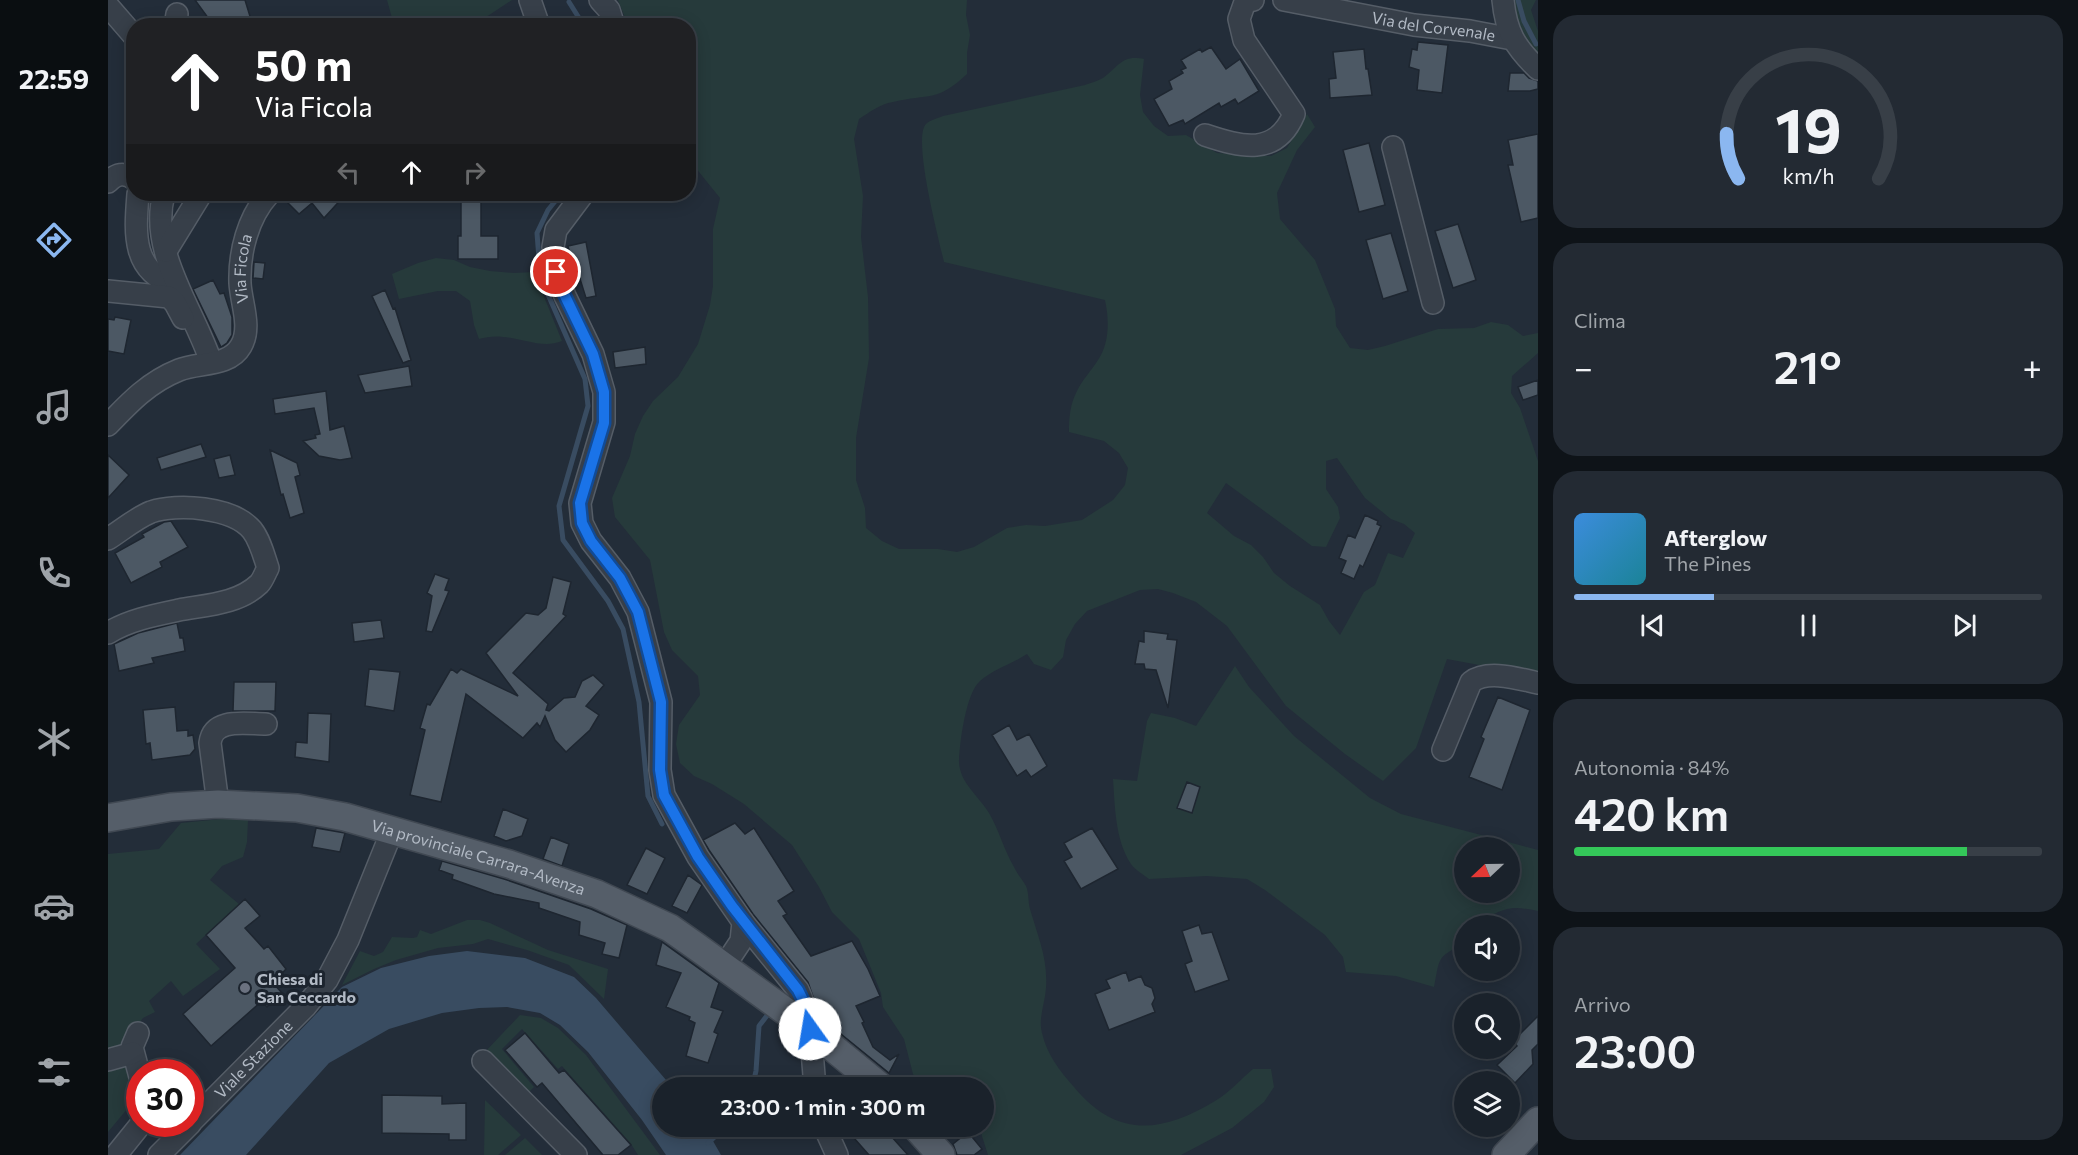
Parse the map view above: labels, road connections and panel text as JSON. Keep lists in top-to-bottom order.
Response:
{
  "streets": {
    "main road": ["Via provinciale Carrara-Avenza"],
    "street": ["Via del Corvenale", "Via Ficola", "Viale Stazione"]
  },
  "crossings": [
    ["Via provinciale Carrara-Avenza", "Viale Stazione"]
  ],
  "places": ["Chiesa di San Ceccardo"],
  "north": "left",
  "page": {
    "tabs": "22:59",
    "turn": ["50 m", "Via Ficola"],
    "tile": [
      "Clima",
      ["Autonomia · 84%", "420 km"],
      ["Arrivo", "23:00"]
    ],
    "heat": ["−", "21°", "+"],
    "song": ["Afterglow", "The Pines"],
    "limit": "30",
    "trip": "23:00 · 1 min · 300 m",
    "gauge": ["19", "km/h"]
  }
}
